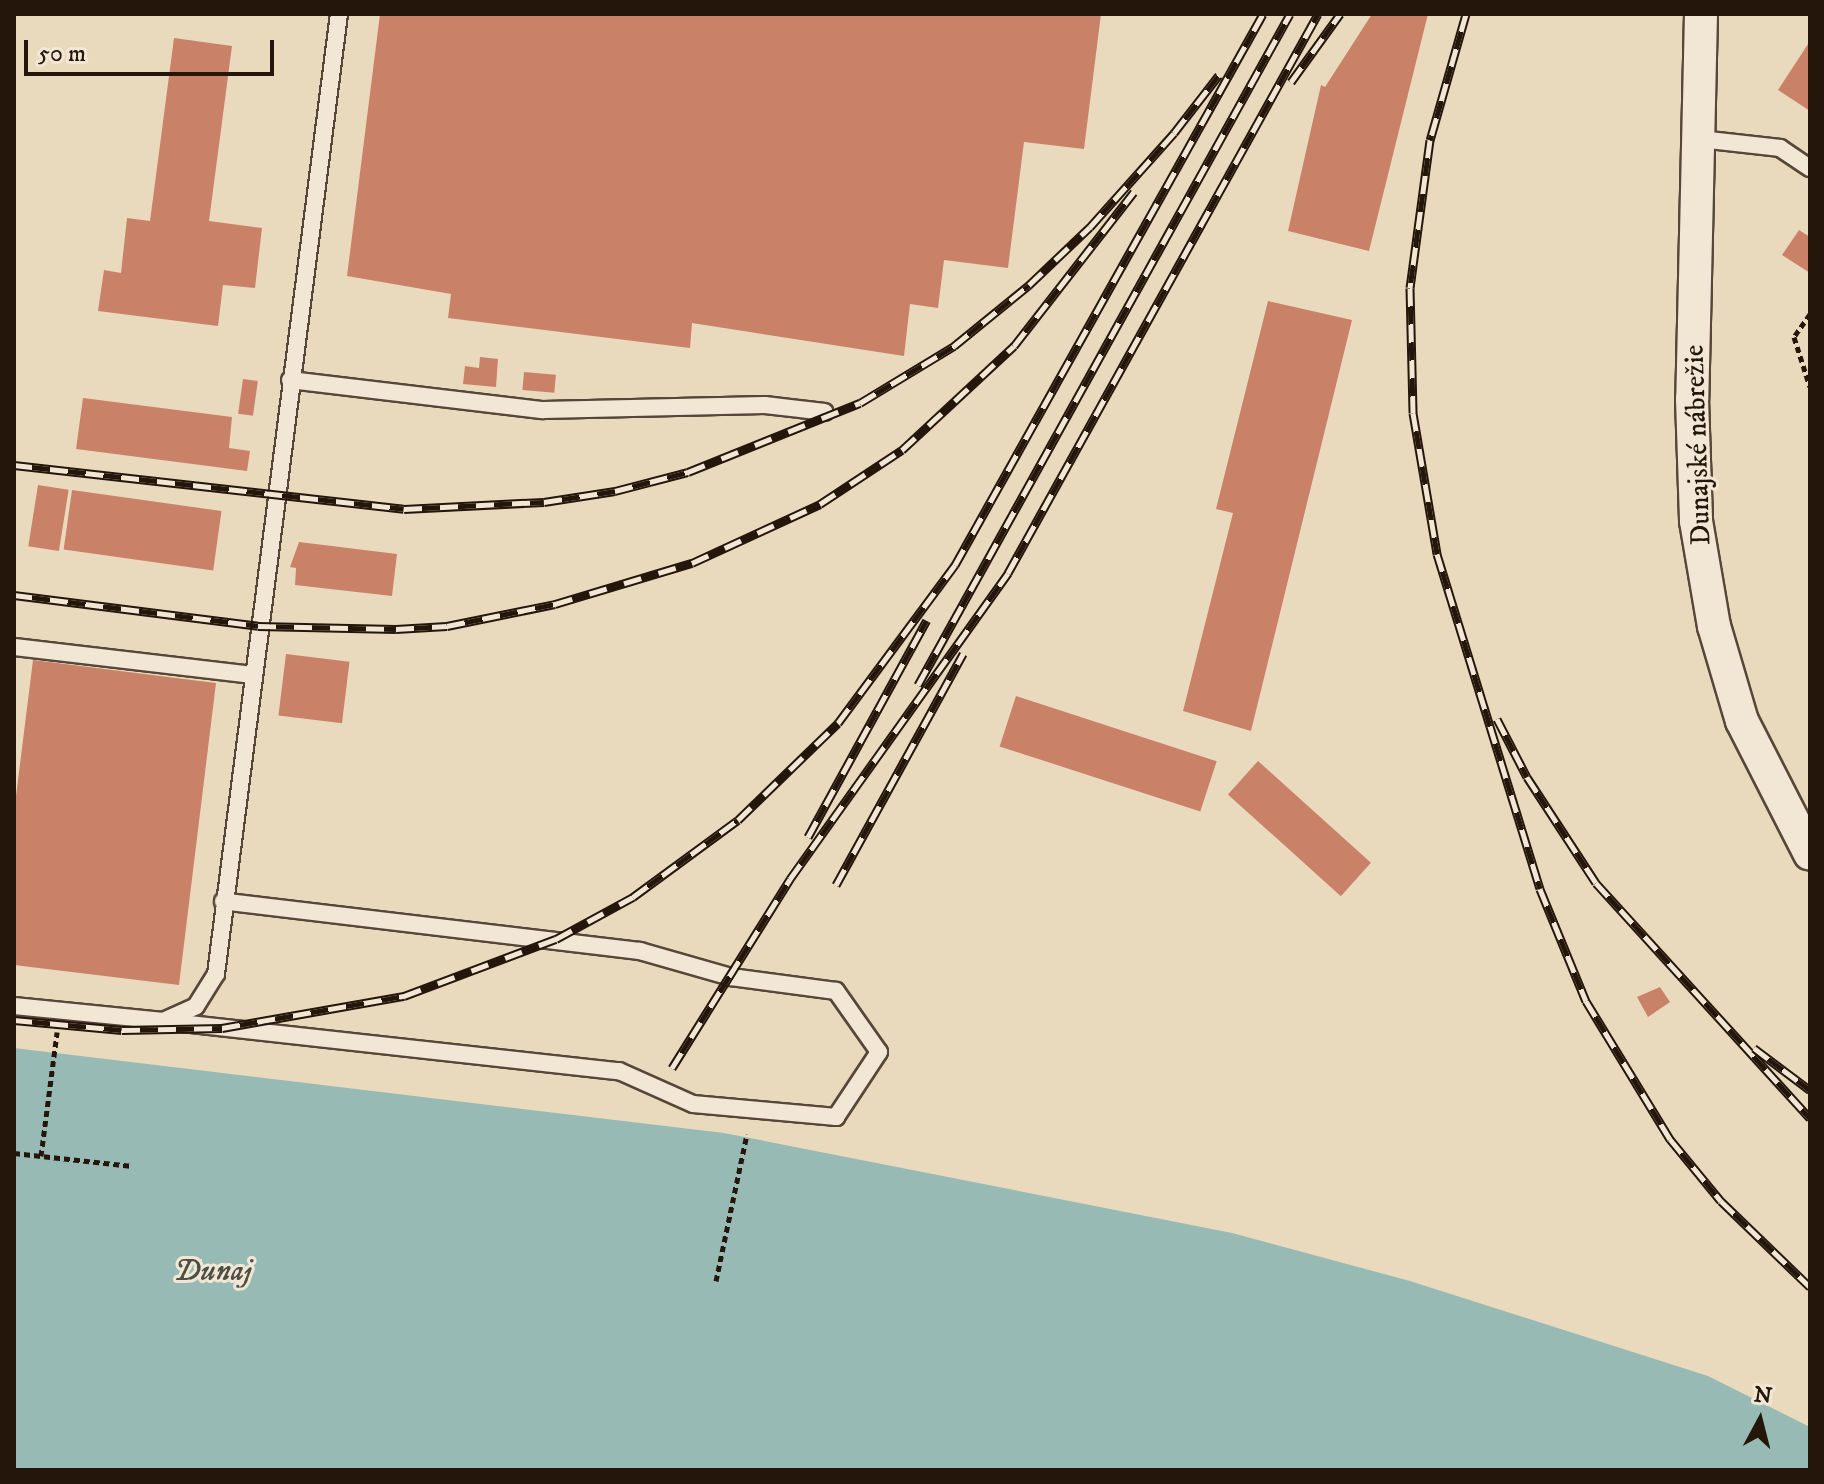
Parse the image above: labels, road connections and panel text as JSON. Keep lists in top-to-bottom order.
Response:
{
  "streets": {
    "street": ["Dunajské nábrežie"]
  },
  "water": ["Dunaj"],
  "scale_bar": "50 m",
  "north": "top"
}
